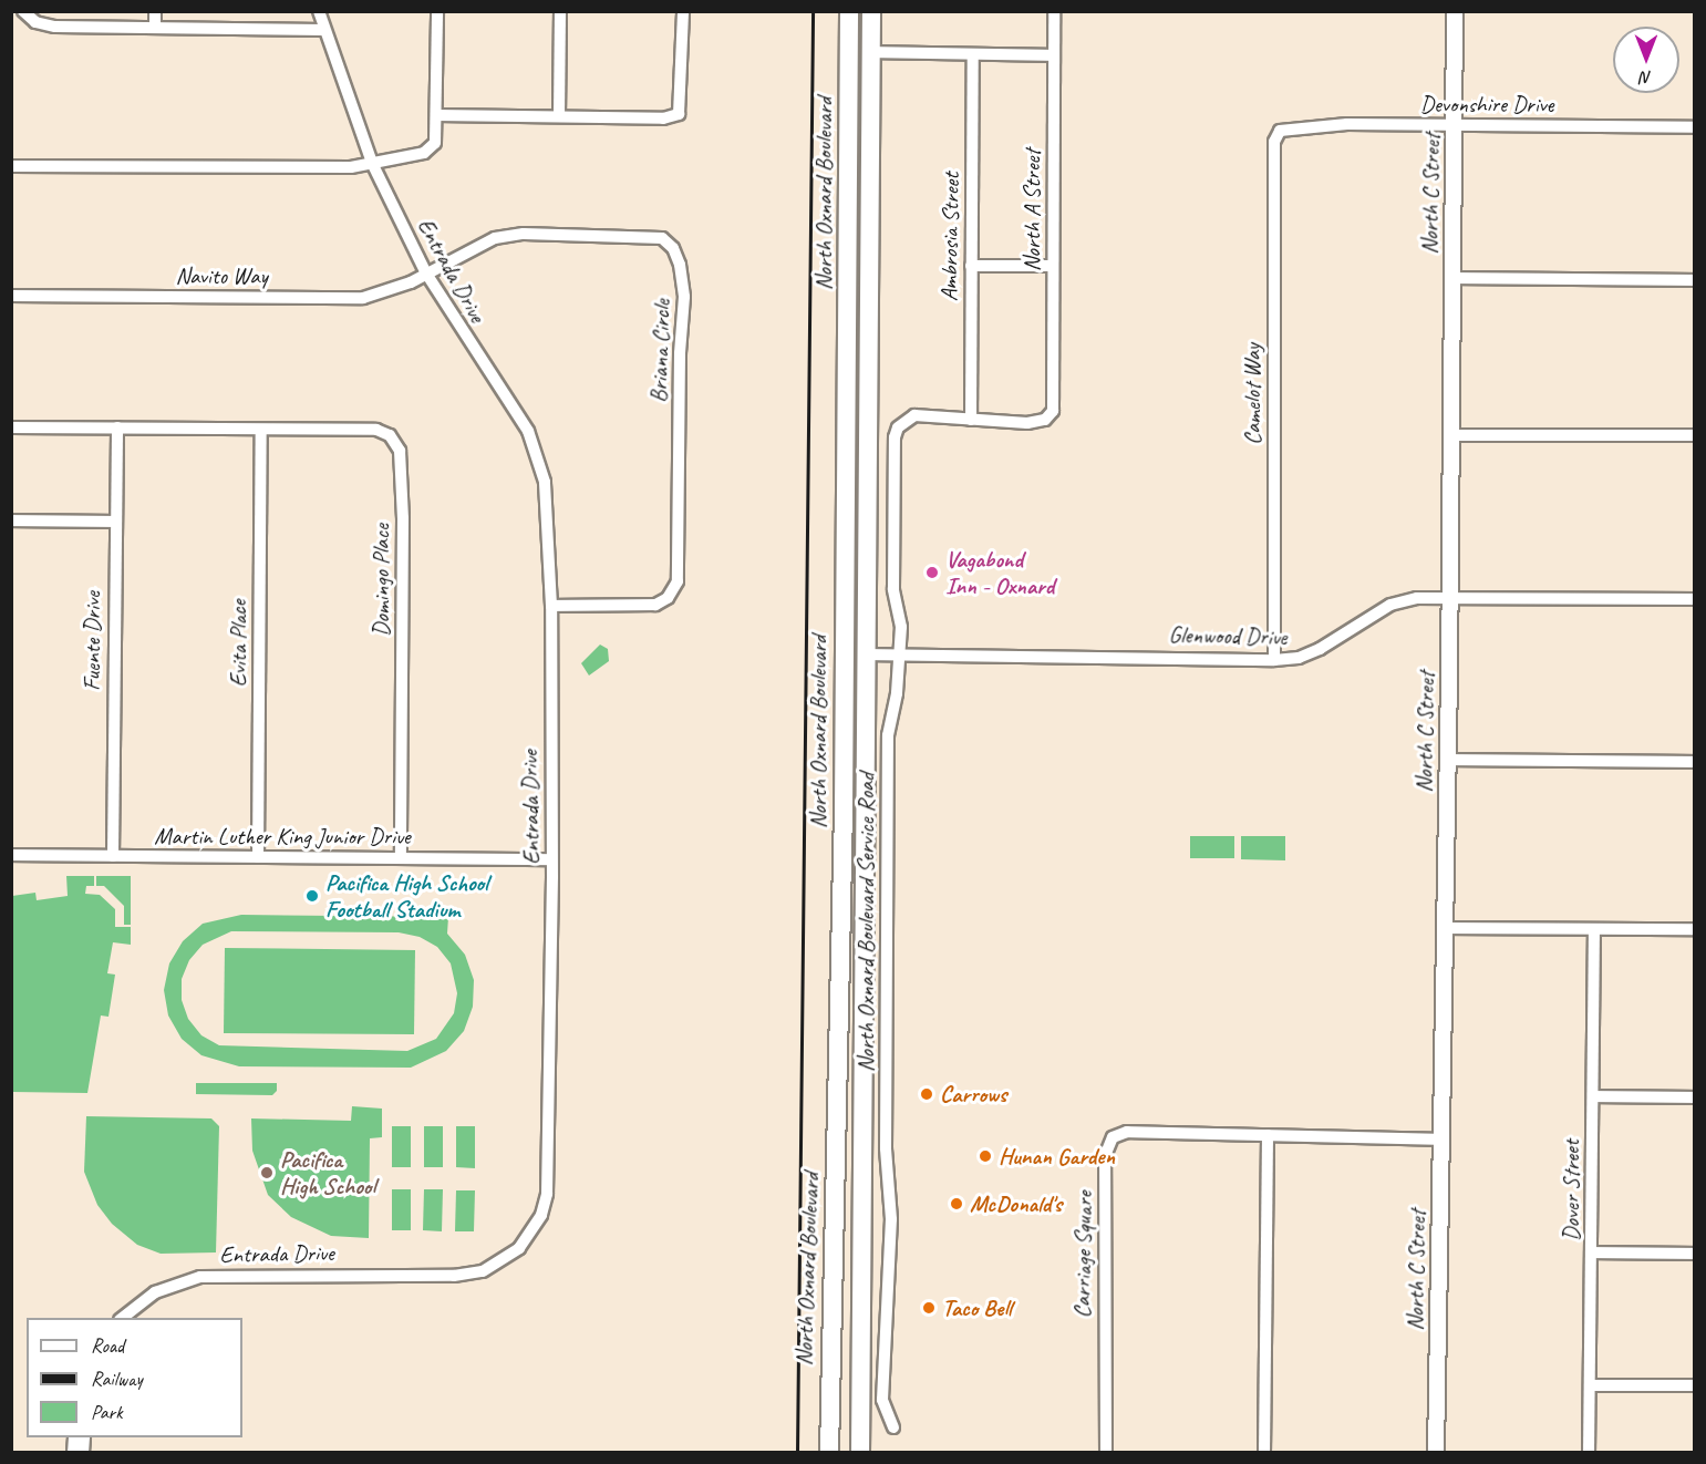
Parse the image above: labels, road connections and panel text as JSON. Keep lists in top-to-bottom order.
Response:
{
  "streets": {
    "main road": ["North Oxnard Boulevard"],
    "street": [
      "Devonshire Drive",
      "North C Street",
      "North A Street",
      "Ambrosia Street",
      "Entrada Drive",
      "Navito Way",
      "Briana Circle",
      "Camelot Way",
      "Domingo Place",
      "Glenwood Drive",
      "Fuente Drive",
      "Evita Place",
      "Martin Luther King Junior Drive",
      "North Oxnard Boulevard Service Road",
      "Dover Street",
      "Carriage Square"
    ]
  },
  "crossings": [
    ["Devonshire Drive", "North C Street"],
    ["Devonshire Drive", "Camelot Way"],
    ["North Oxnard Boulevard", "Glenwood Drive"],
    ["North C Street", "Glenwood Drive"],
    ["North C Street", "Carriage Square"],
    ["North A Street", "Ambrosia Street"],
    ["North A Street", "North Oxnard Boulevard Service Road"],
    ["Ambrosia Street", "North Oxnard Boulevard Service Road"],
    ["Entrada Drive", "Navito Way"],
    ["Entrada Drive", "Briana Circle"],
    ["Entrada Drive", "Martin Luther King Junior Drive"],
    ["Navito Way", "Briana Circle"],
    ["Camelot Way", "Glenwood Drive"],
    ["Domingo Place", "Fuente Drive"],
    ["Domingo Place", "Evita Place"],
    ["Domingo Place", "Martin Luther King Junior Drive"],
    ["Glenwood Drive", "North Oxnard Boulevard Service Road"],
    ["Fuente Drive", "Martin Luther King Junior Drive"],
    ["Evita Place", "Martin Luther King Junior Drive"]
  ],
  "places": [
    "Vagabond Inn - Oxnard",
    "Pacifica High School Football Stadium",
    "Carrows",
    "Hunan Garden",
    "Pacifica High School",
    "McDonald's",
    "Taco Bell"
  ],
  "legend": ["Road", "Railway", "Park"],
  "north": "bottom"
}
